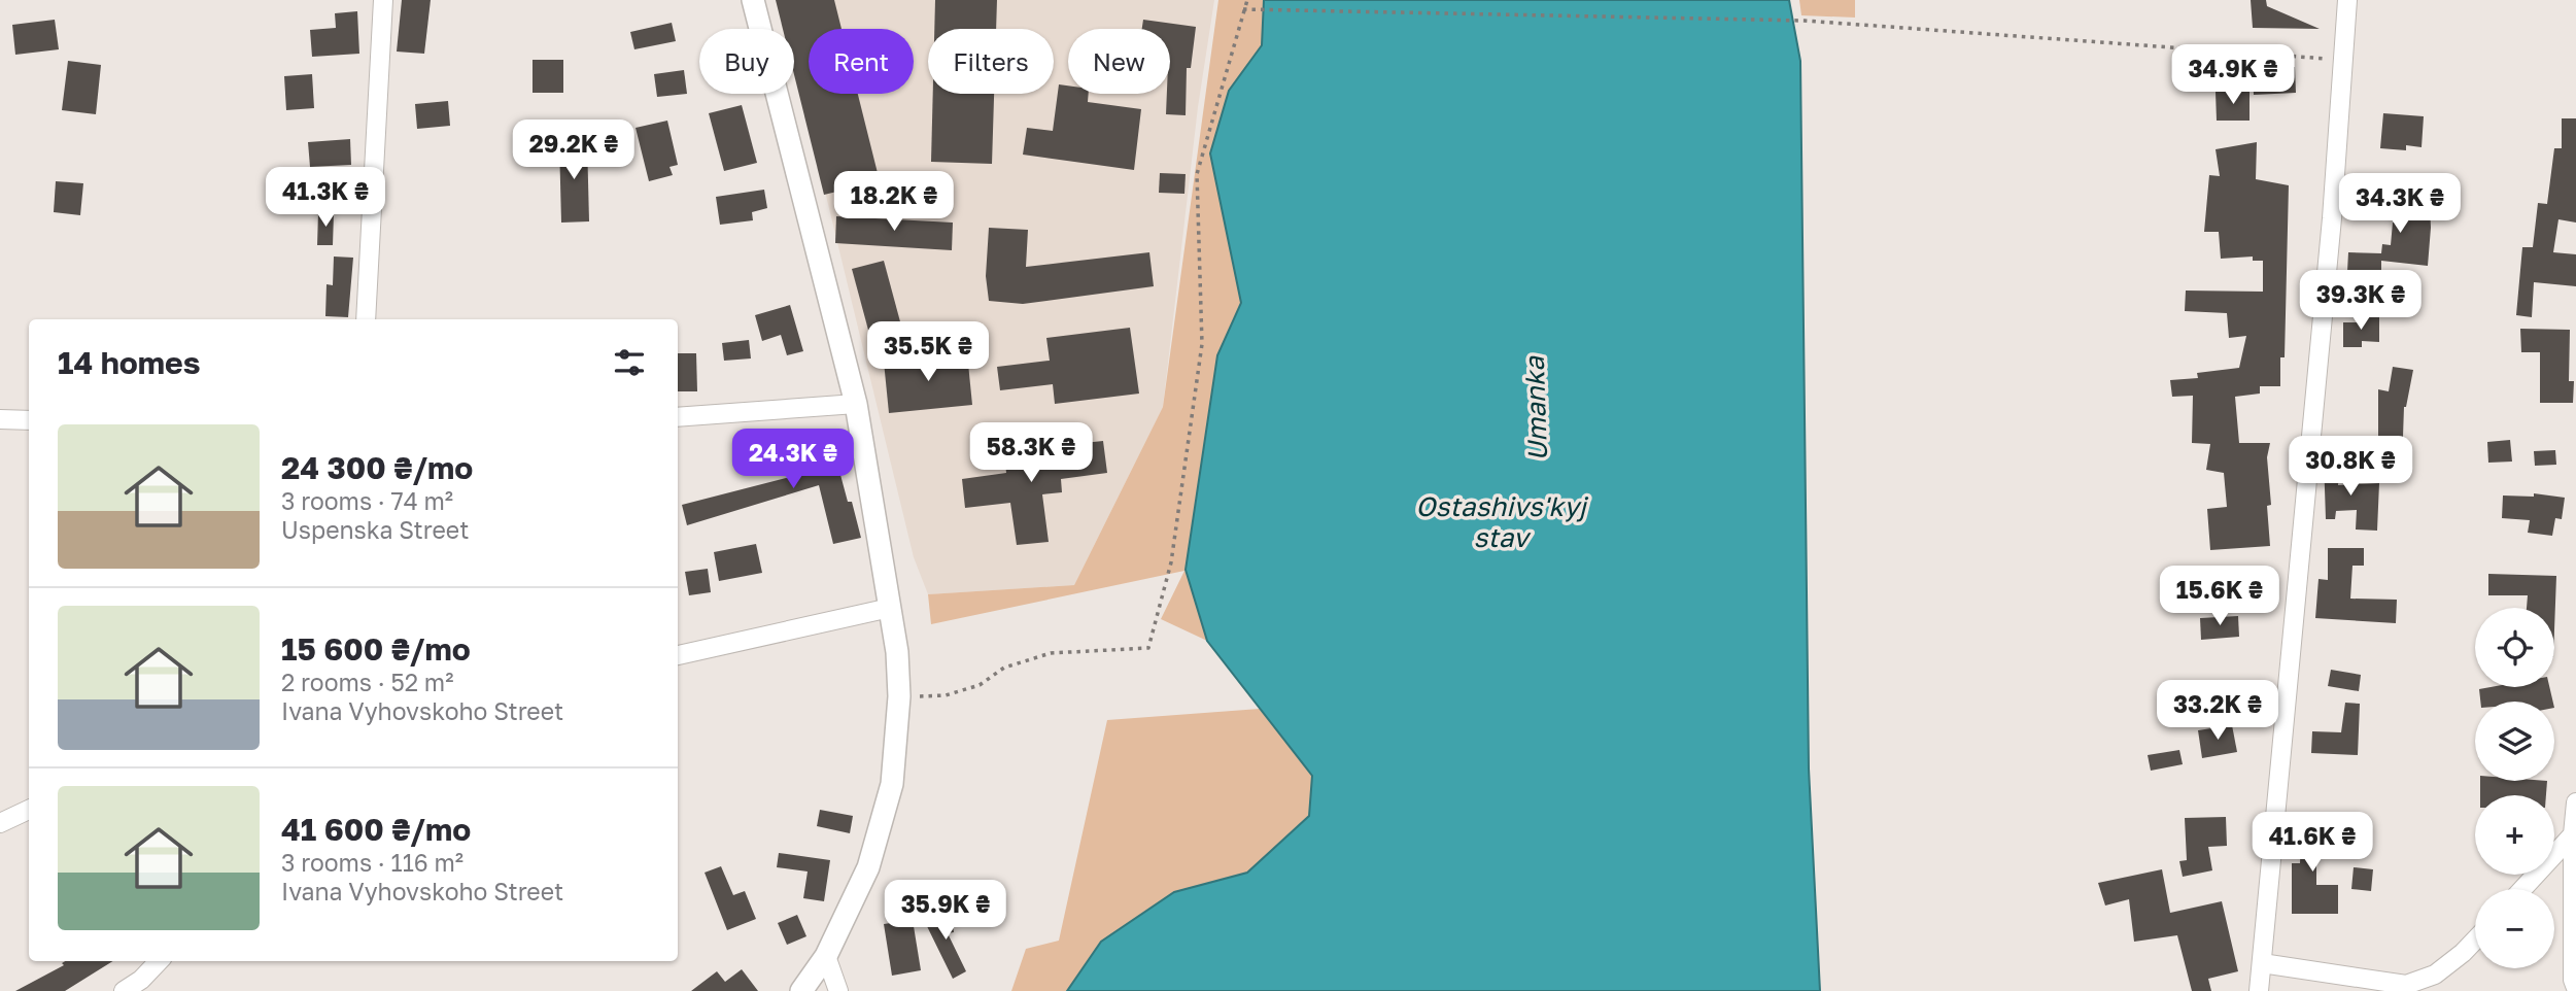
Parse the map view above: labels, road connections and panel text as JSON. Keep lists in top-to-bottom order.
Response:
{
  "water": ["Umanka", "Ostashivs'kyj stav"],
  "page": {
    "chip": [
      "Buy",
      "Rent",
      "Filters",
      "New"
    ],
    "price": [
      "34.9K ₴",
      "29.2K ₴",
      "41.3K ₴",
      "18.2K ₴",
      "34.3K ₴",
      "39.3K ₴",
      "35.5K ₴",
      "58.3K ₴",
      "24.3K ₴",
      "30.8K ₴",
      "15.6K ₴",
      "33.2K ₴",
      "41.6K ₴",
      "35.9K ₴"
    ],
    "heading": "14 homes",
    "list": [
      {
        "name": "24 300 ₴/mo",
        "note": "3 rooms · 74 m² · Uspenska Street"
      },
      {
        "name": "15 600 ₴/mo",
        "note": "2 rooms · 52 m² · Ivana Vyhovskoho Street"
      },
      {
        "name": "41 600 ₴/mo",
        "note": "3 rooms · 116 m² · Ivana Vyhovskoho Street"
      }
    ],
    "map_buttons": ["+", "−"]
  }
}
